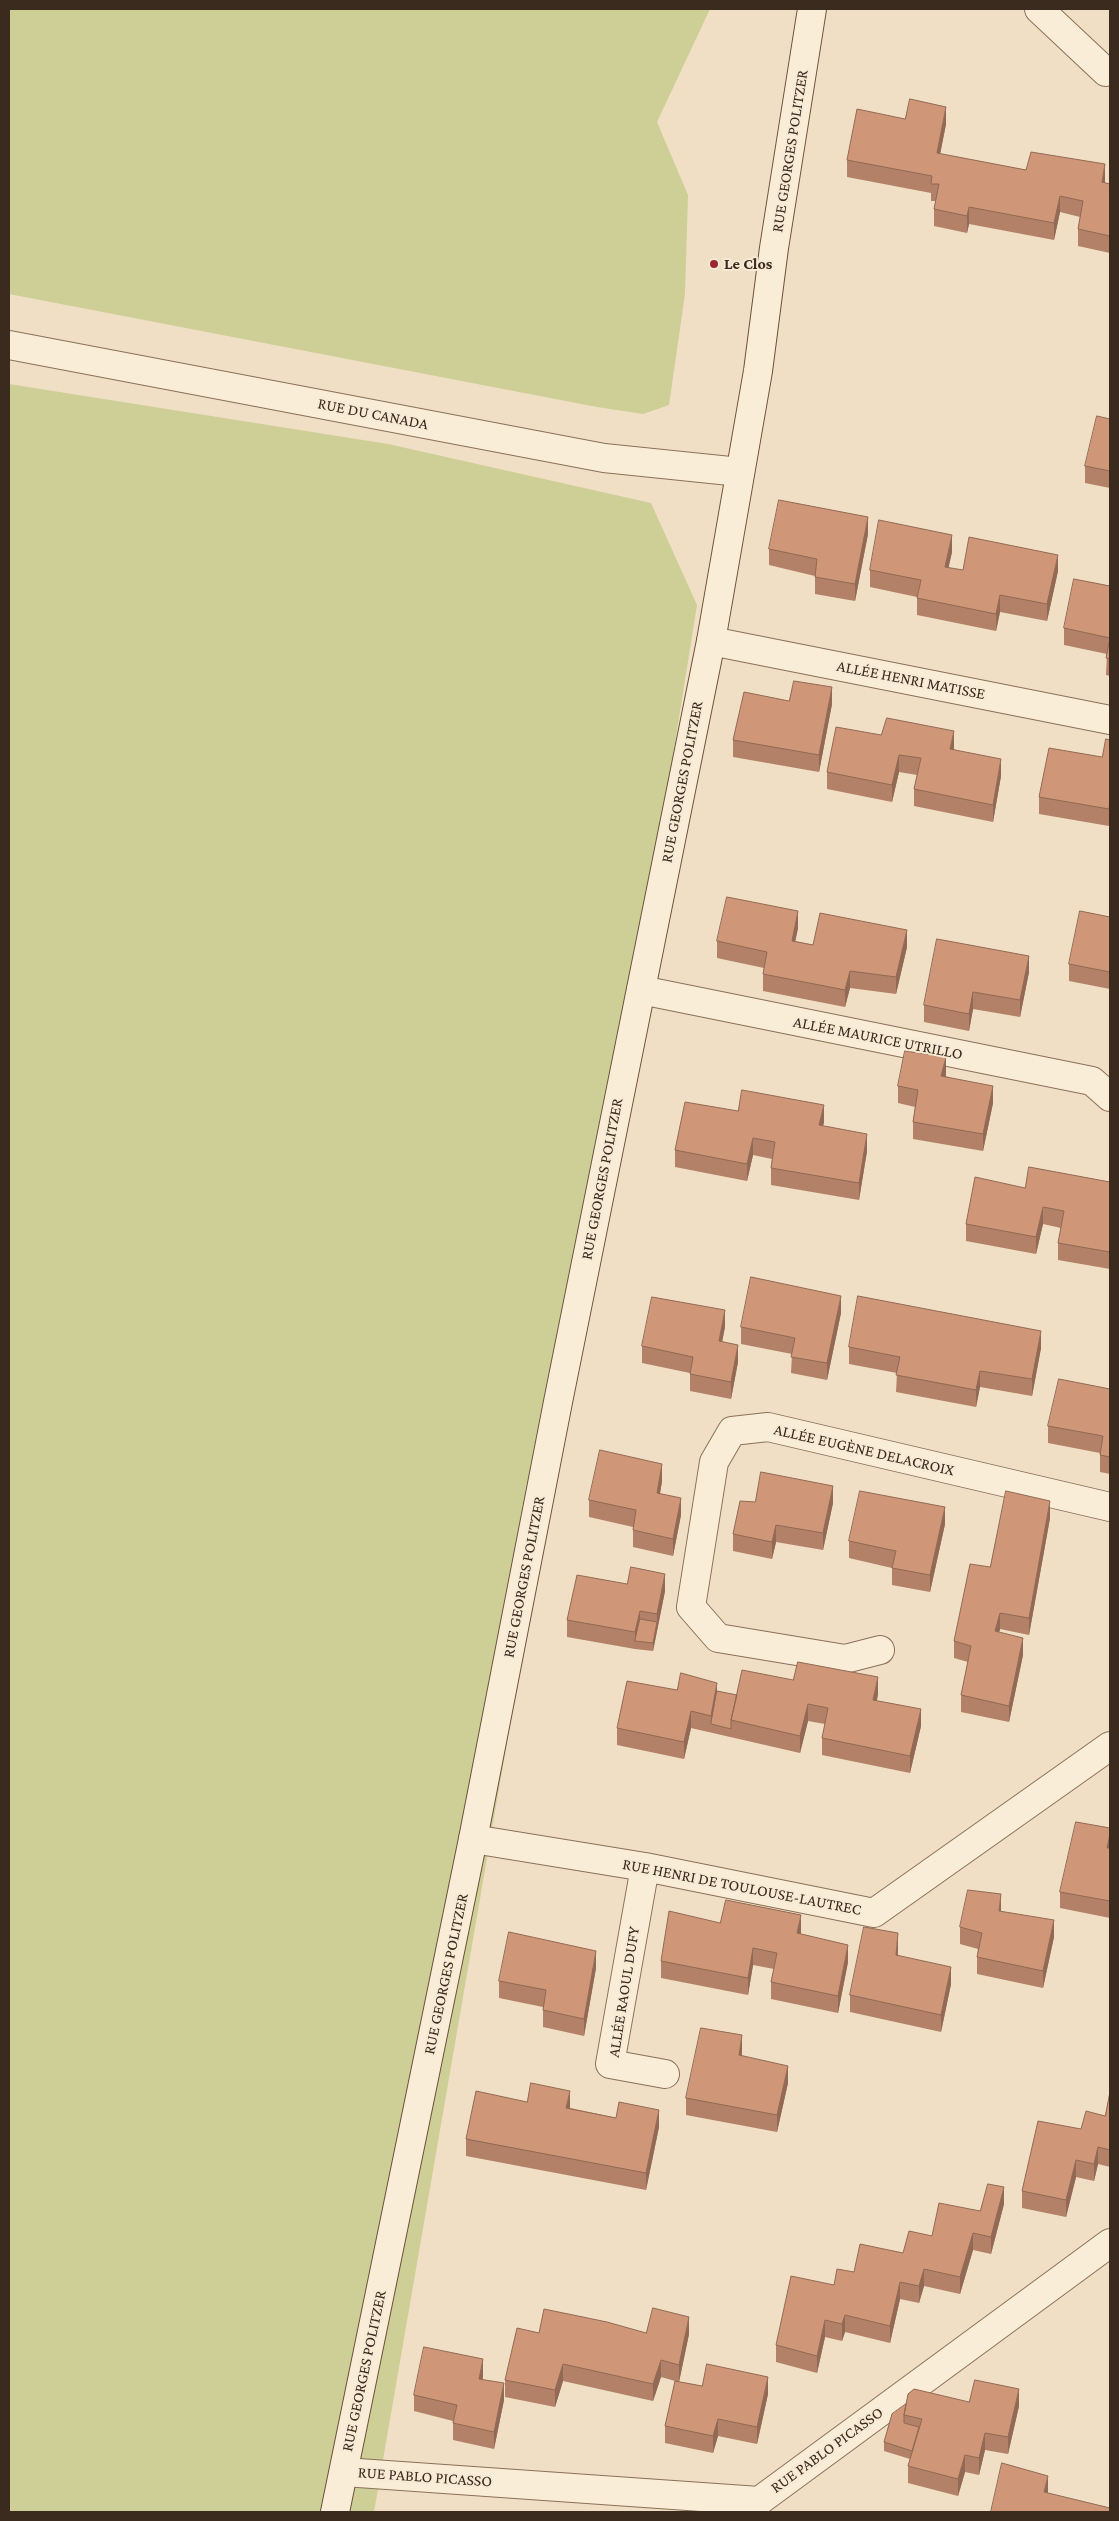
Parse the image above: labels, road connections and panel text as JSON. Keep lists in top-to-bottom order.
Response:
{
  "streets": {
    "street": [
      "RUE GEORGES POLITZER",
      "RUE DU CANADA",
      "ALLÉE HENRI MATISSE",
      "ALLÉE MAURICE UTRILLO",
      "ALLÉE EUGÈNE DELACROIX",
      "RUE HENRI DE TOULOUSE-LAUTREC",
      "ALLÉE RAOUL DUFY",
      "RUE PABLO PICASSO"
    ]
  },
  "crossings": [
    ["RUE GEORGES POLITZER", "RUE DU CANADA"],
    ["RUE GEORGES POLITZER", "ALLÉE HENRI MATISSE"],
    ["RUE GEORGES POLITZER", "ALLÉE MAURICE UTRILLO"],
    ["RUE GEORGES POLITZER", "RUE HENRI DE TOULOUSE-LAUTREC"],
    ["RUE GEORGES POLITZER", "RUE PABLO PICASSO"],
    ["RUE HENRI DE TOULOUSE-LAUTREC", "ALLÉE RAOUL DUFY"]
  ],
  "places": ["Le Clos"]
}
